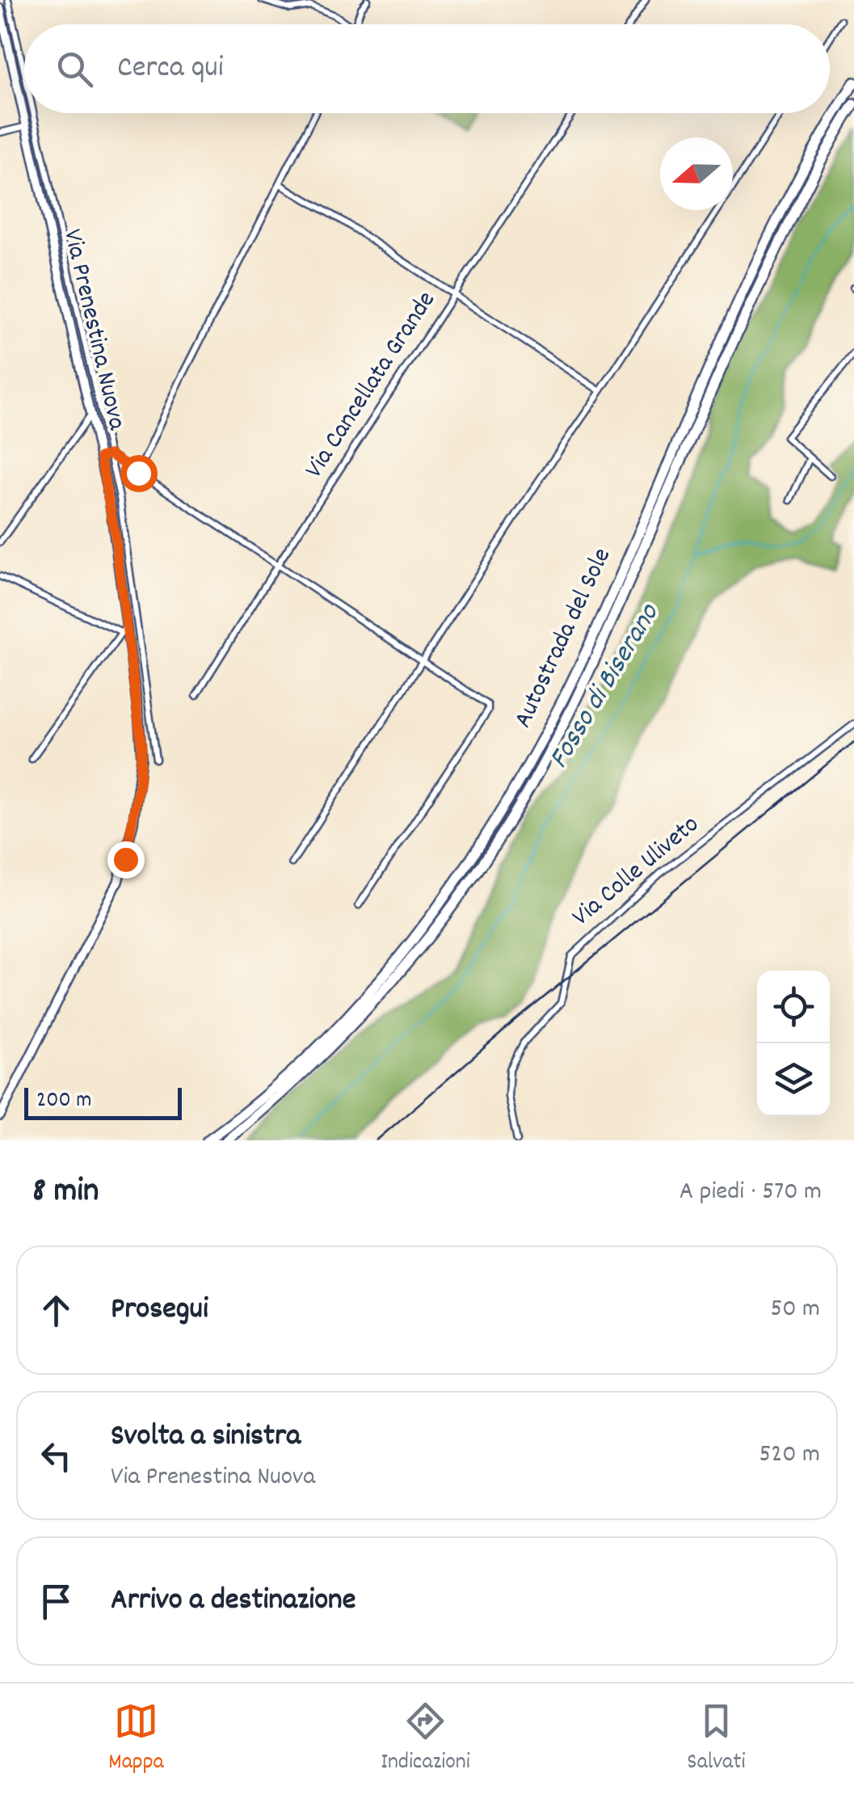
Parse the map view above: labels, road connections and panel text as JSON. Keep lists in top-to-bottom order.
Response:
{
  "streets": {
    "highway": ["Autostrada del Sole"],
    "main road": ["Via Prenestina Nuova"],
    "street": ["Via Cancellata Grande", "Via Colle Uliveto"]
  },
  "water": ["Fosso di Biserano"],
  "scale_bar": "200 m",
  "north": "left",
  "page": {
    "search": "Cerca qui",
    "scale": "200 m",
    "heading": ["8 min", "A piedi · 570 m"],
    "list": [
      ["Prosegui", "50 m"],
      ["Svolta a sinistra", "Via Prenestina Nuova", "520 m"],
      "Arrivo a destinazione"
    ],
    "nav": ["Mappa", "Indicazioni", "Salvati"]
  }
}
